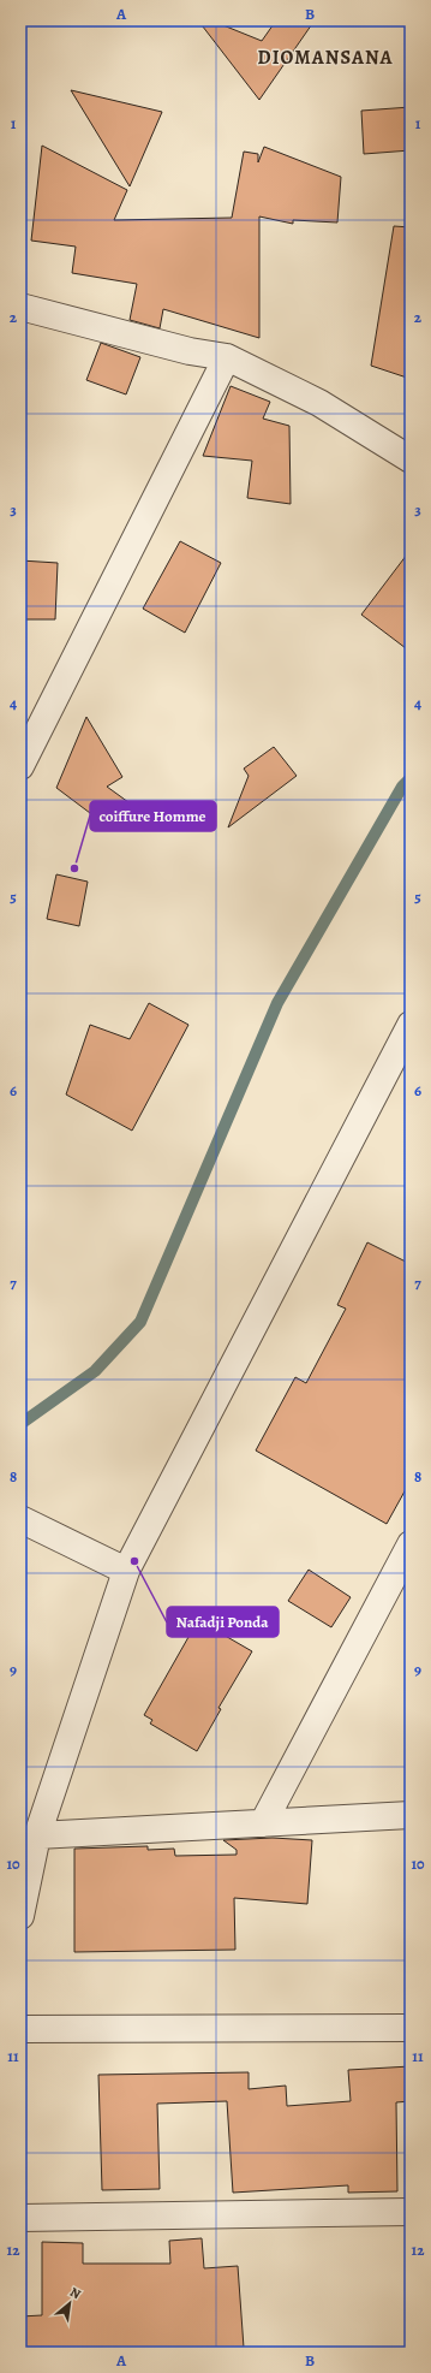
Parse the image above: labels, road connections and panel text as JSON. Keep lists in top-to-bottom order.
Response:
{
  "districts": ["DIOMANSANA"],
  "places": ["coiffure Homme", "Nafadji Ponda"],
  "north": "top right",
  "grid": {
    "columns": ["A", "B"],
    "rows": [
      "1",
      "2",
      "3",
      "4",
      "5",
      "6",
      "7",
      "8",
      "9",
      "10",
      "11",
      "12"
    ]
  }
}
